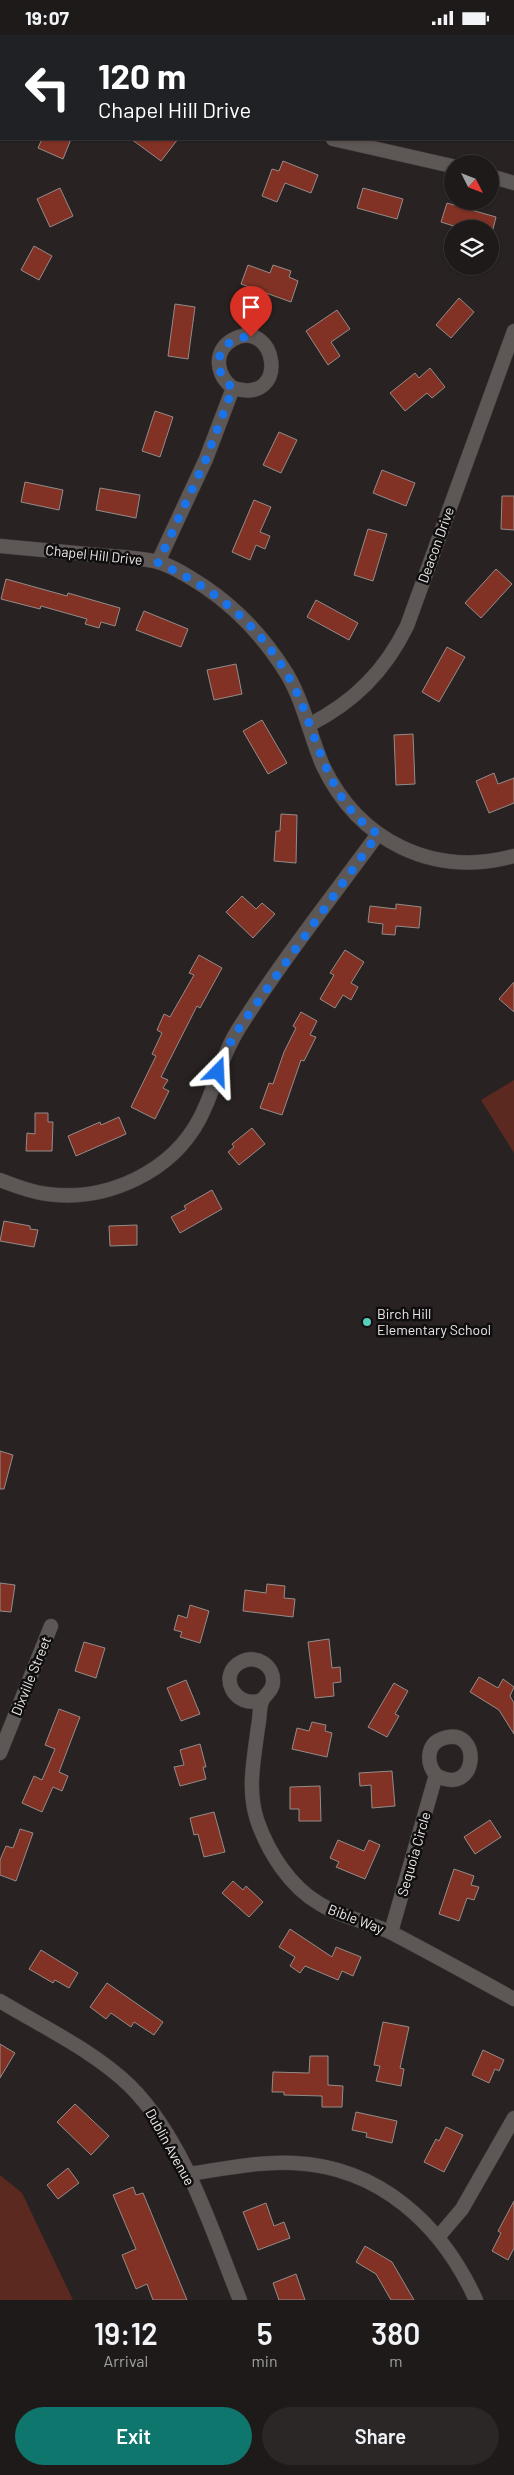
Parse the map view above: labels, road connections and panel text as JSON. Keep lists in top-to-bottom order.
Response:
{
  "streets": {
    "street": [
      "Deacon Drive",
      "Chapel Hill Drive",
      "Dixville Street",
      "Sequoia Circle",
      "Bible Way",
      "Dublin Avenue"
    ]
  },
  "crossings": [
    ["Deacon Drive", "Chapel Hill Drive"],
    ["Sequoia Circle", "Bible Way"]
  ],
  "places": ["Birch Hill Elementary School"],
  "north": "bottom right",
  "page": {
    "status": "19:07",
    "turn": ["120 m", "Chapel Hill Drive"],
    "eta": [
      "19:12",
      "Arrival",
      "5",
      "min",
      "380",
      "m"
    ],
    "buttons": ["Exit", "Share"]
  }
}
